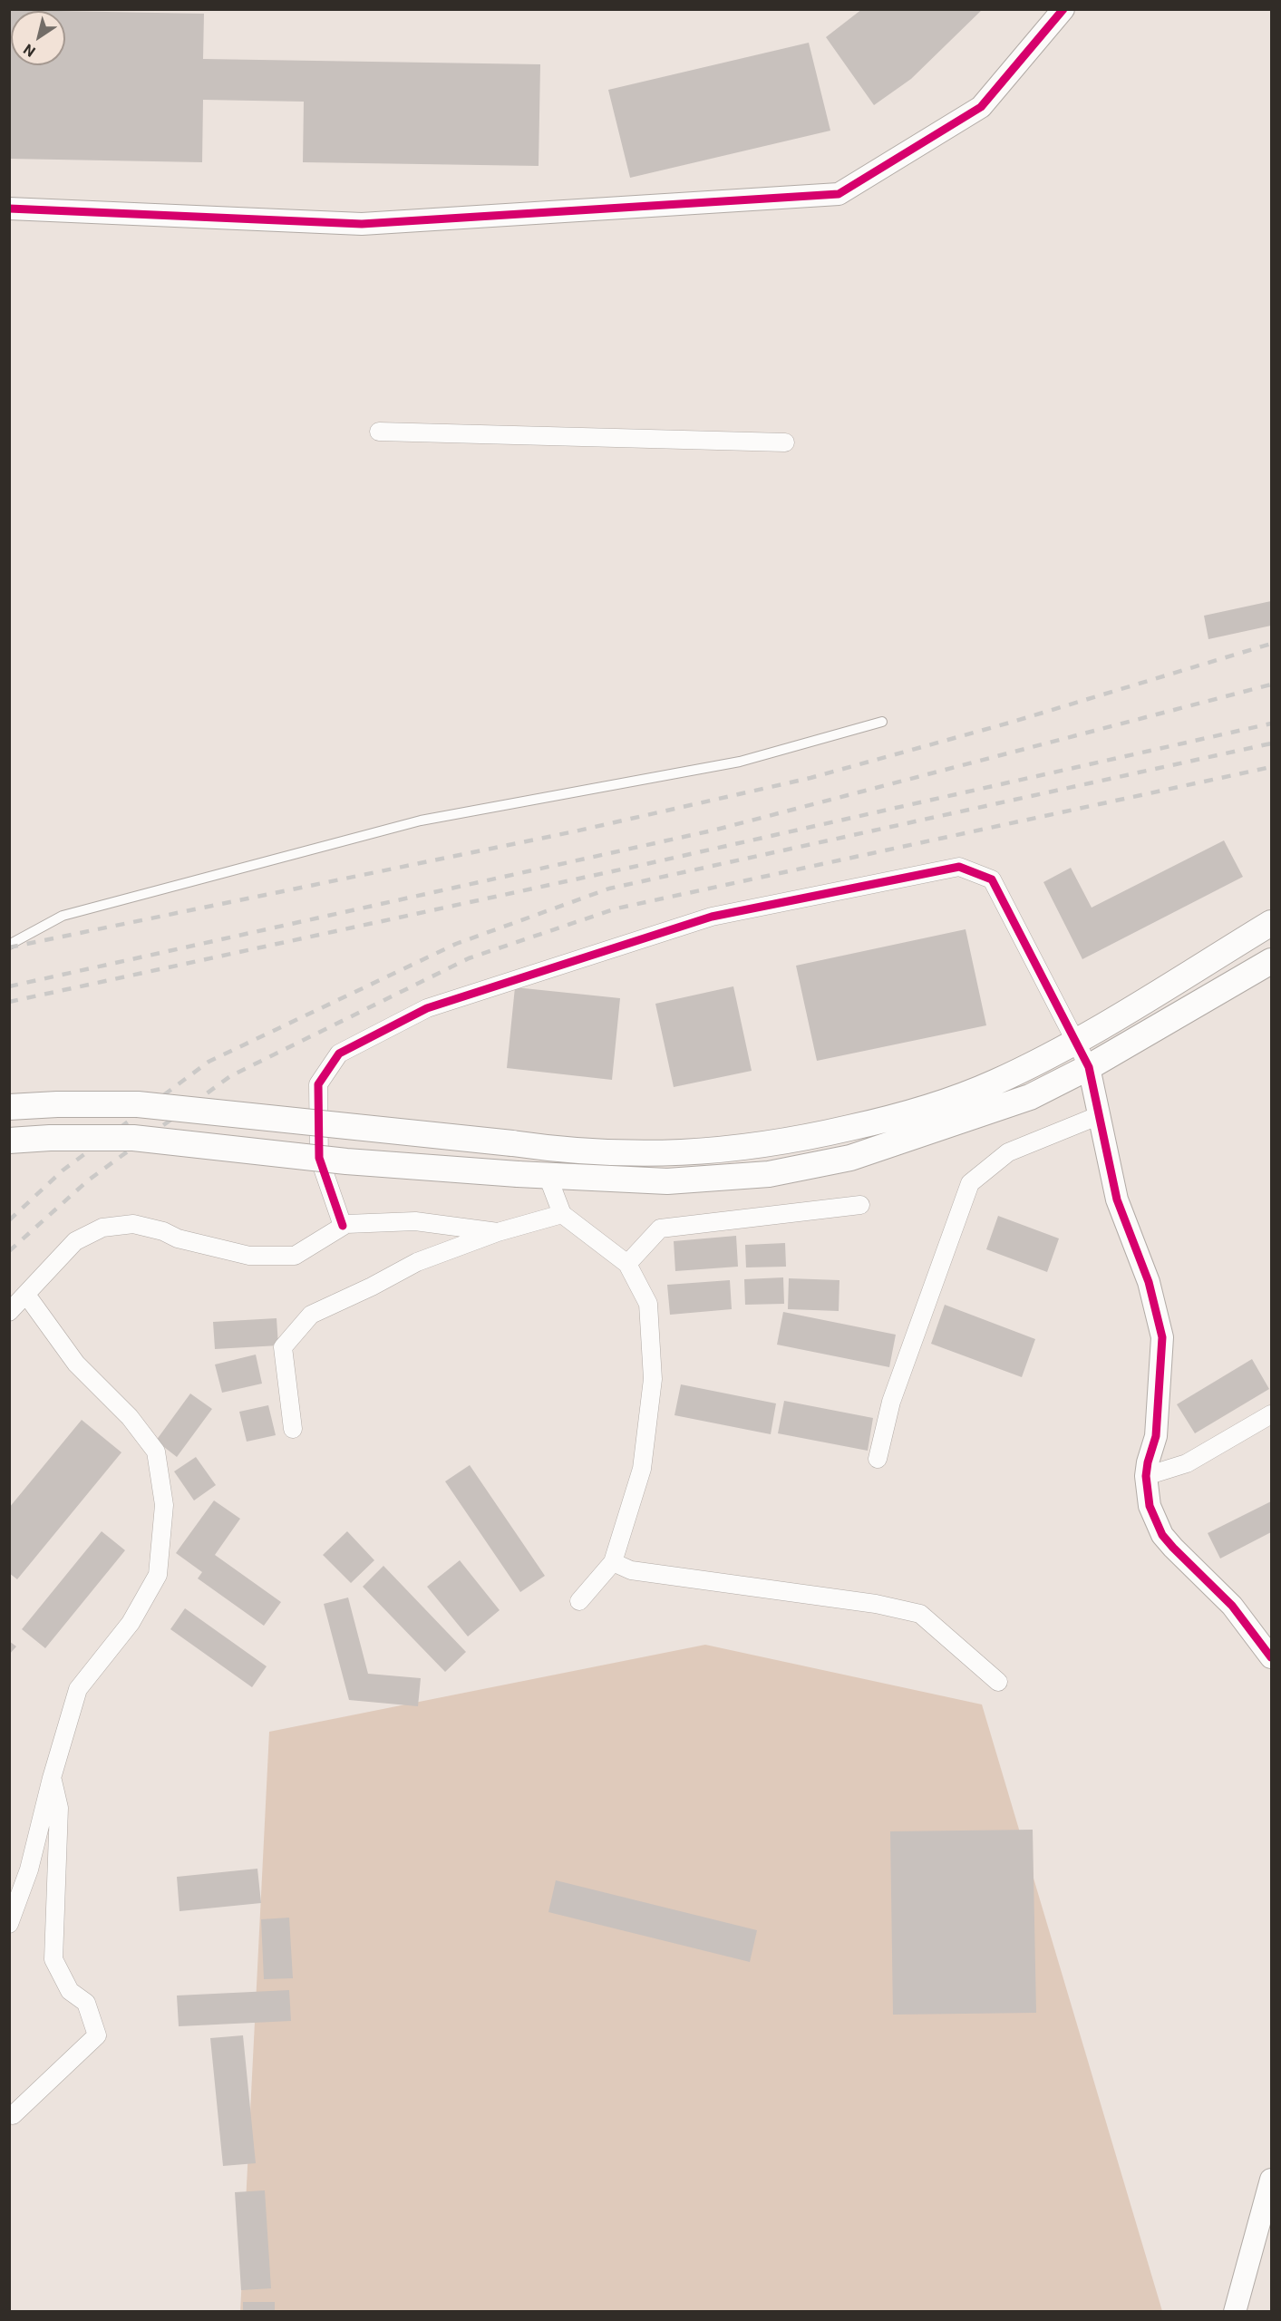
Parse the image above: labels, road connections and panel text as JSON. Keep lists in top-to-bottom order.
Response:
{
  "north": "bottom left"
}
